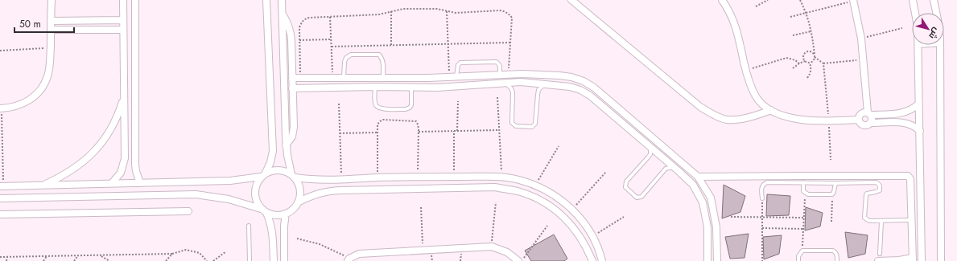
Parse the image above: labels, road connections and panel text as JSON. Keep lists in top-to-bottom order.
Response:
{
  "scale_bar": "50 m",
  "north": "bottom right"
}
